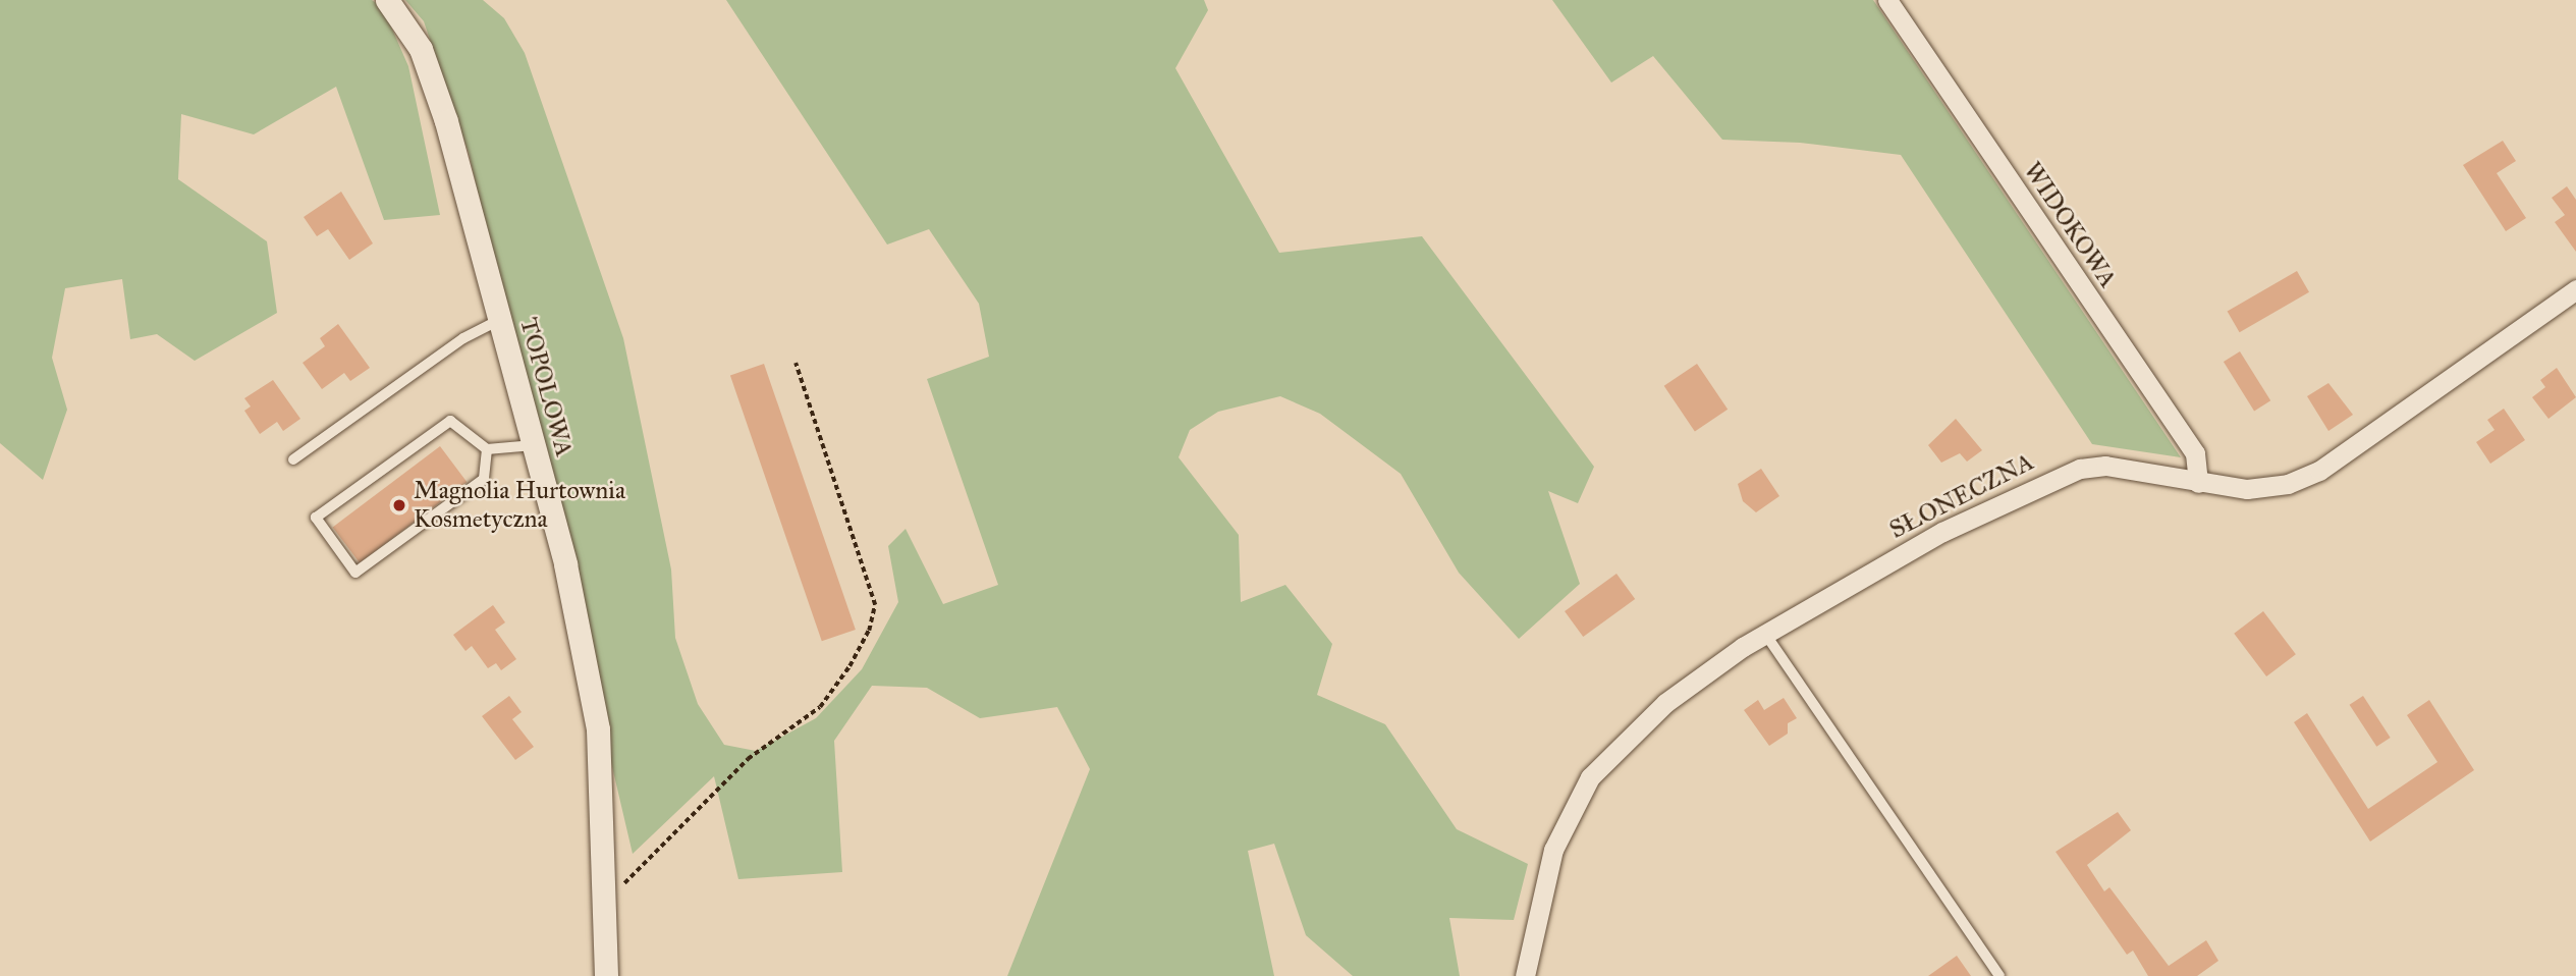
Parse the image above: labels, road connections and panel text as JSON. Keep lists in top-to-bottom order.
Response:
{
  "streets": {
    "street": ["WIDOKOWA", "TOPOLOWA", "SŁONECZNA"]
  },
  "crossings": [
    ["WIDOKOWA", "SŁONECZNA"]
  ],
  "places": ["Magnolia Hurtownia Kosmetyczna"]
}
